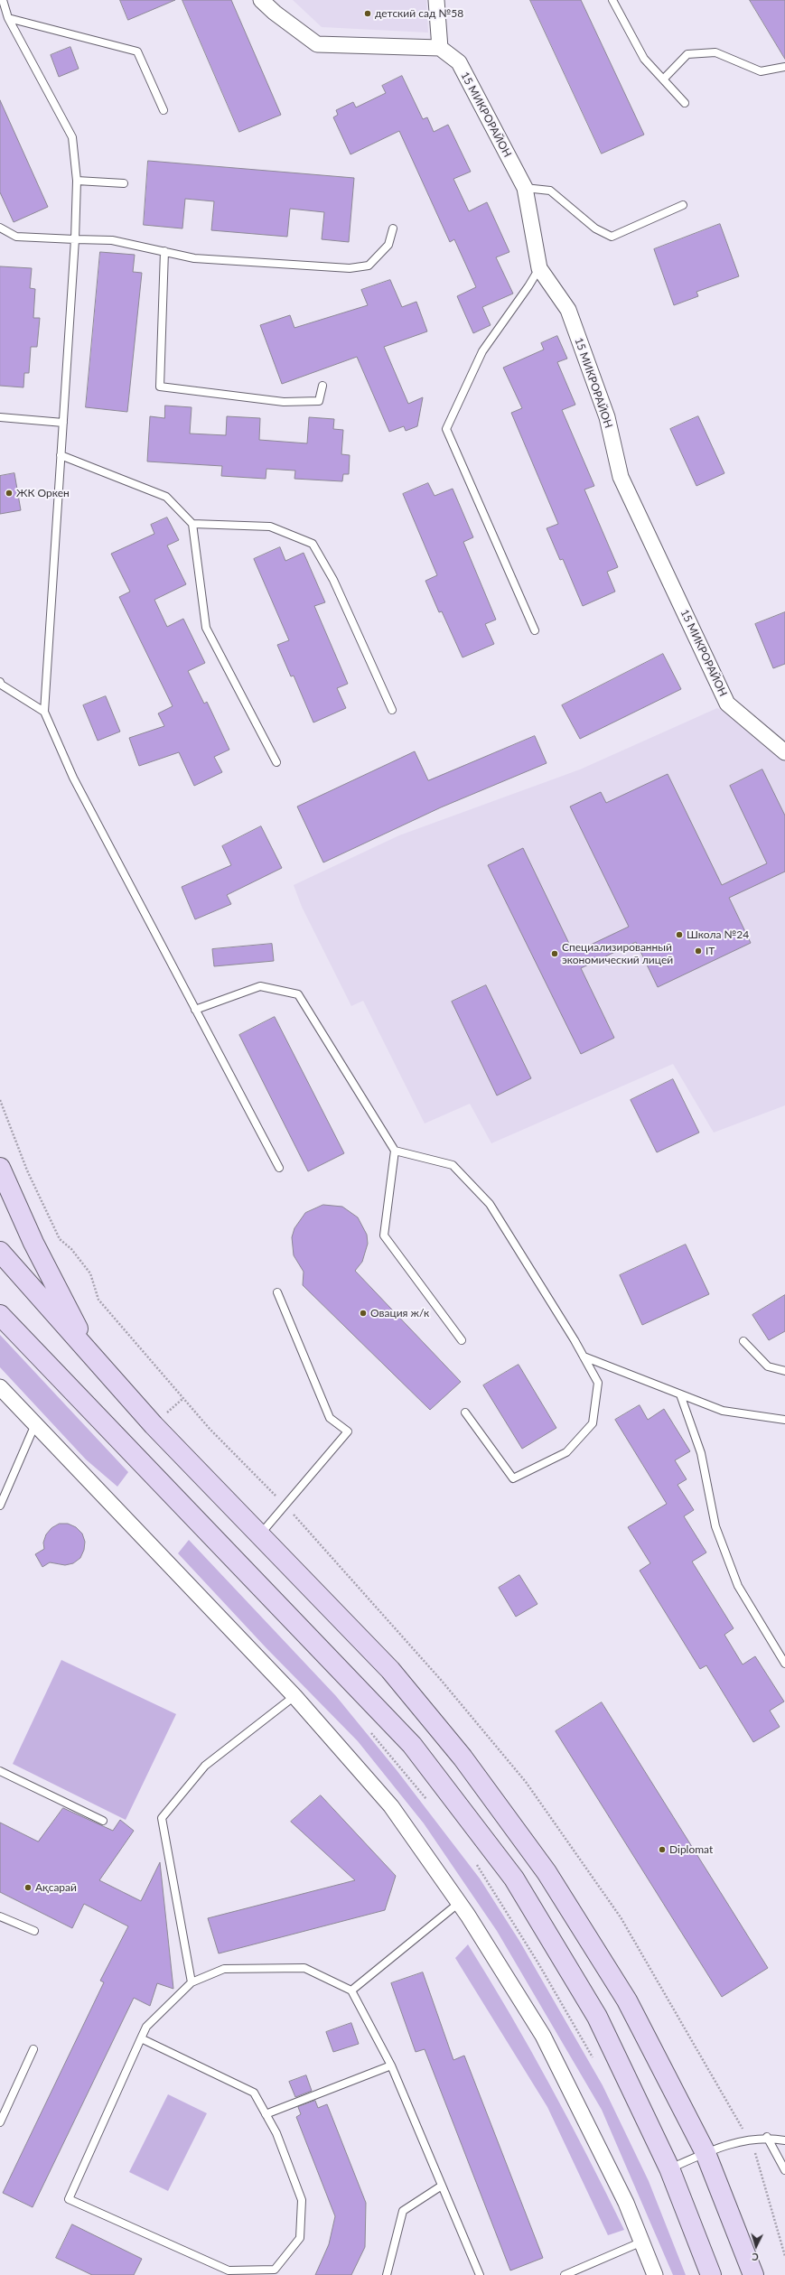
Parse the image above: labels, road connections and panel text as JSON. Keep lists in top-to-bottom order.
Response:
{
  "streets": {
    "street": ["15 МИКРОРАЙОН"]
  },
  "places": [
    "детский сад №58",
    "ЖК Оркен",
    "Школа №24",
    "IT",
    "Специализированный экономический лицей",
    "Овация ж/к",
    "Diplomat",
    "Ақсарай"
  ],
  "north": "bottom"
}
